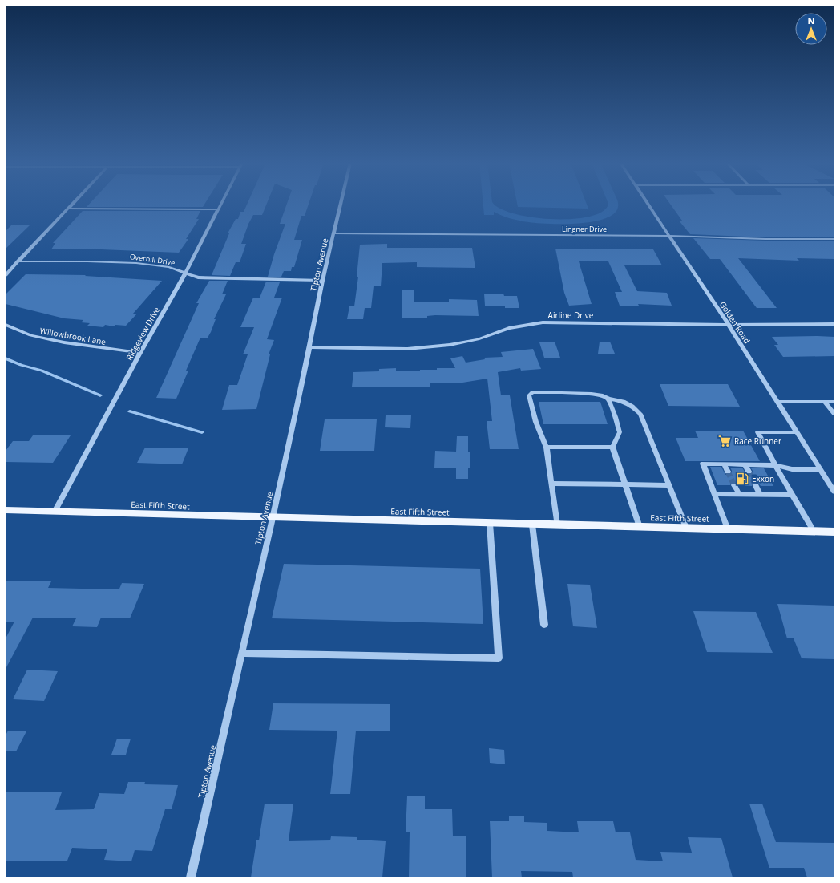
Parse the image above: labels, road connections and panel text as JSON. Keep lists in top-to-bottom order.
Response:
{
  "streets": {
    "main road": ["East Fifth Street"],
    "street": [
      "Lingner Drive",
      "Overhill Drive",
      "Tipton Avenue",
      "Airline Drive",
      "Golden Road",
      "Ridgeview Drive",
      "Willowbrook Lane"
    ]
  },
  "crossings": [
    ["Lingner Drive", "Tipton Avenue"],
    ["Lingner Drive", "Golden Road"],
    ["Overhill Drive", "Tipton Avenue"],
    ["Overhill Drive", "Ridgeview Drive"],
    ["Tipton Avenue", "Airline Drive"],
    ["Tipton Avenue", "East Fifth Street"],
    ["Airline Drive", "Golden Road"],
    ["Ridgeview Drive", "Willowbrook Lane"],
    ["Ridgeview Drive", "East Fifth Street"]
  ],
  "places": {
    "supermarket": ["Race Runner"],
    "fuel station": ["Exxon"]
  },
  "north": "top"
}
